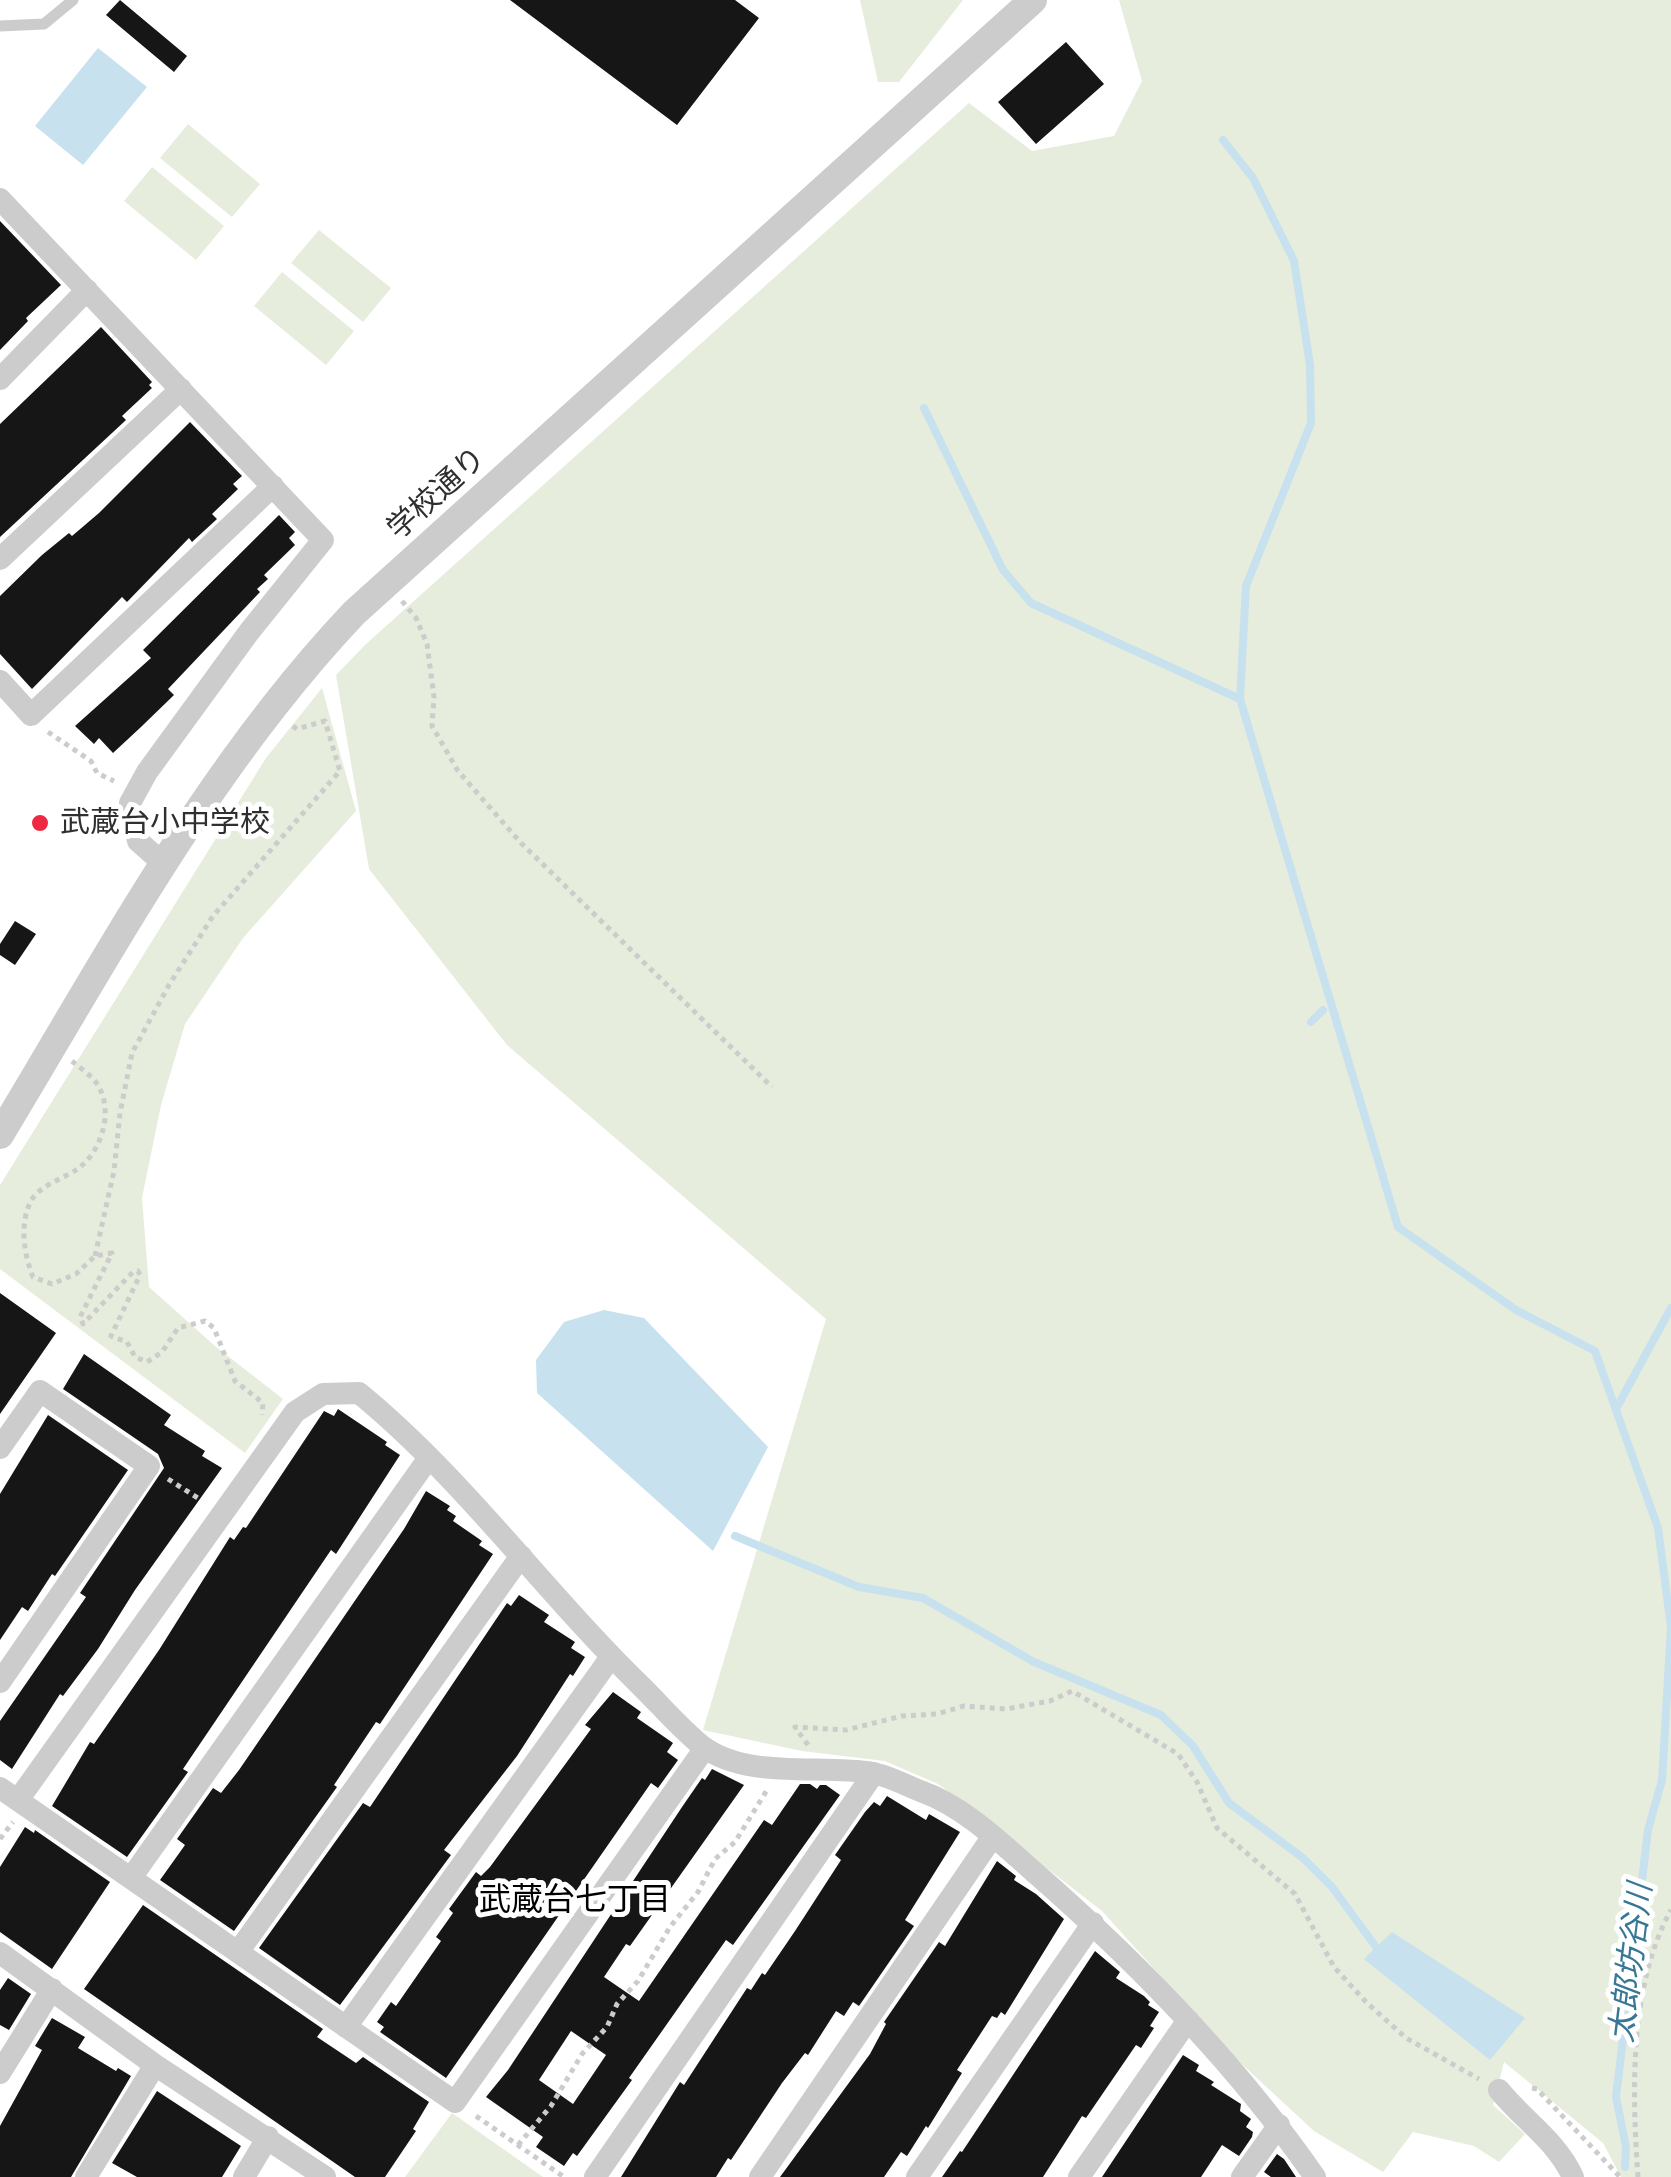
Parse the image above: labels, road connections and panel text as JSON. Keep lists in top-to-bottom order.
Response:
{
  "streets": {
    "street": ["学校通り"]
  },
  "districts": ["武蔵台七丁目"],
  "water": ["太郎坊谷川"],
  "places": ["武蔵台小中学校"]
}
